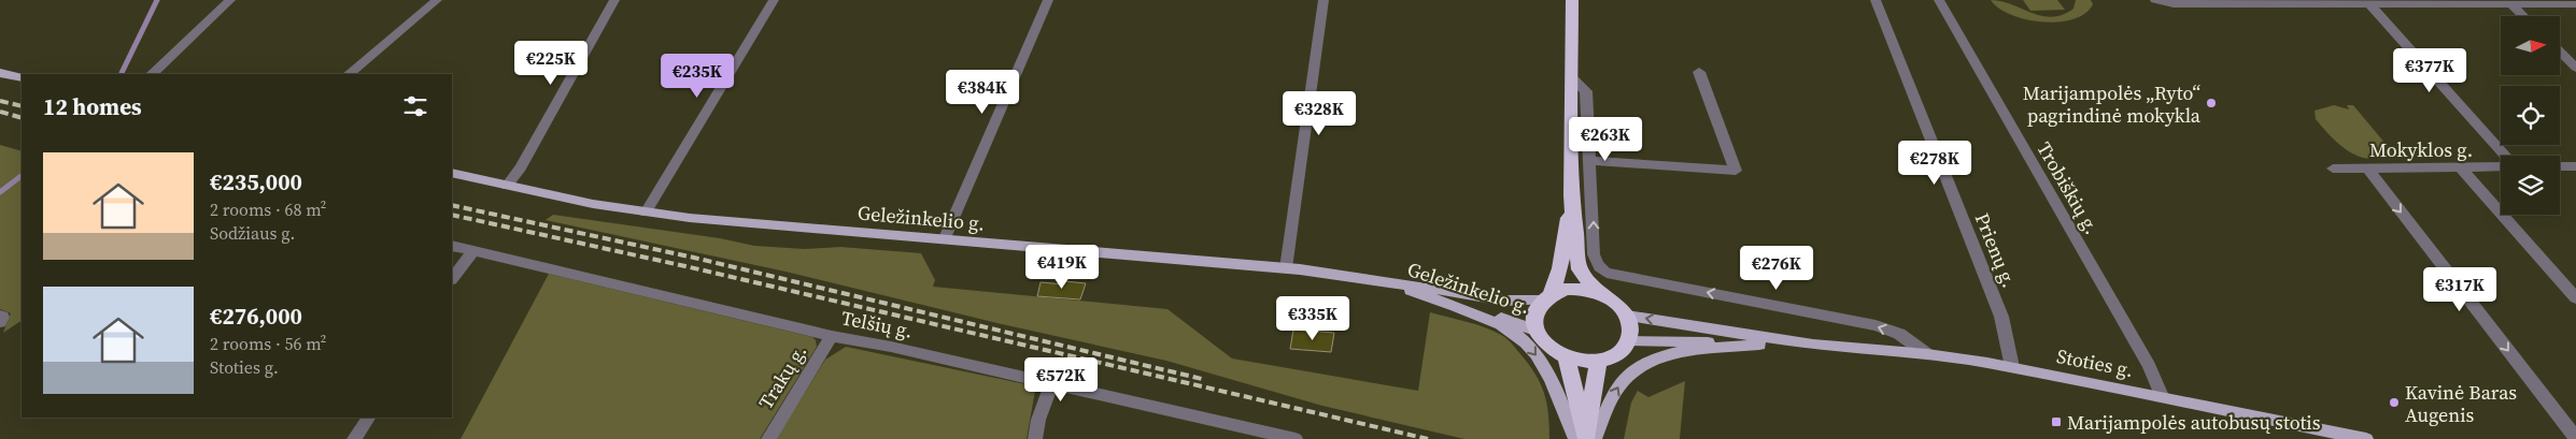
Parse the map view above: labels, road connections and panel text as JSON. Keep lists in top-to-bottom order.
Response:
{
  "streets": {
    "main road": ["Geležinkelio g.", "Stoties g."],
    "street": [
      "Mokyklos g.",
      "Trobiškių g.",
      "Prienų g.",
      "Telšių g.",
      "Trakų g."
    ]
  },
  "crossings": [
    ["Trobiškių g.", "Stoties g."],
    ["Geležinkelio g.", "Stoties g."],
    ["Prienų g.", "Stoties g."],
    ["Telšių g.", "Trakų g."]
  ],
  "places": {
    "other": ["Marijampolės „Ryto“ pagrindinė mokykla", "Kavinė Baras Augenis"],
    "transit": ["Marijampolės autobusų stotis"]
  },
  "north": "right",
  "page": {
    "price": [
      "€225K",
      "€377K",
      "€235K",
      "€384K",
      "€328K",
      "€263K",
      "€278K",
      "€419K",
      "€276K",
      "€317K",
      "€335K",
      "€572K"
    ],
    "heading": "12 homes",
    "list": [
      {
        "name": "€235,000",
        "note": "2 rooms · 68 m² · Sodžiaus g."
      },
      {
        "name": "€276,000",
        "note": "2 rooms · 56 m² · Stoties g."
      }
    ]
  }
}
